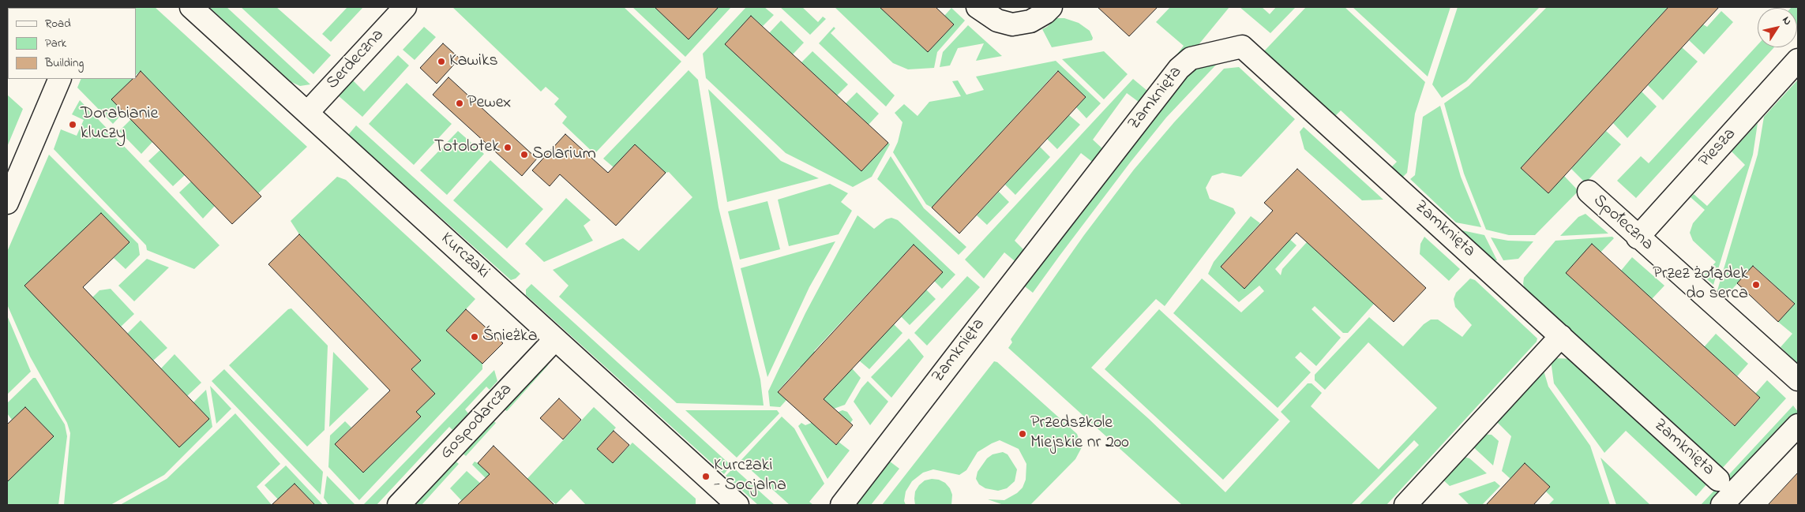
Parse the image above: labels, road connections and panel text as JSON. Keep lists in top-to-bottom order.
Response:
{
  "streets": {
    "street": [
      "Serdeczna",
      "Zamknięta",
      "Piesza",
      "Społeczna",
      "Kurczaki",
      "Gospodarcza"
    ]
  },
  "crossings": [
    ["Serdeczna", "Kurczaki"],
    ["Piesza", "Społeczna"],
    ["Kurczaki", "Gospodarcza"]
  ],
  "places": [
    "Kawiks",
    "Pewex",
    "Dorabianie kluczy",
    "Totolotek",
    "Solarium",
    "Przez żołądek do serca",
    "Śnieżka",
    "Przedszkole Miejskie nr 200",
    "Kurczaki - Socjalna"
  ],
  "legend": ["Road", "Park", "Building"],
  "north": "top right"
}
